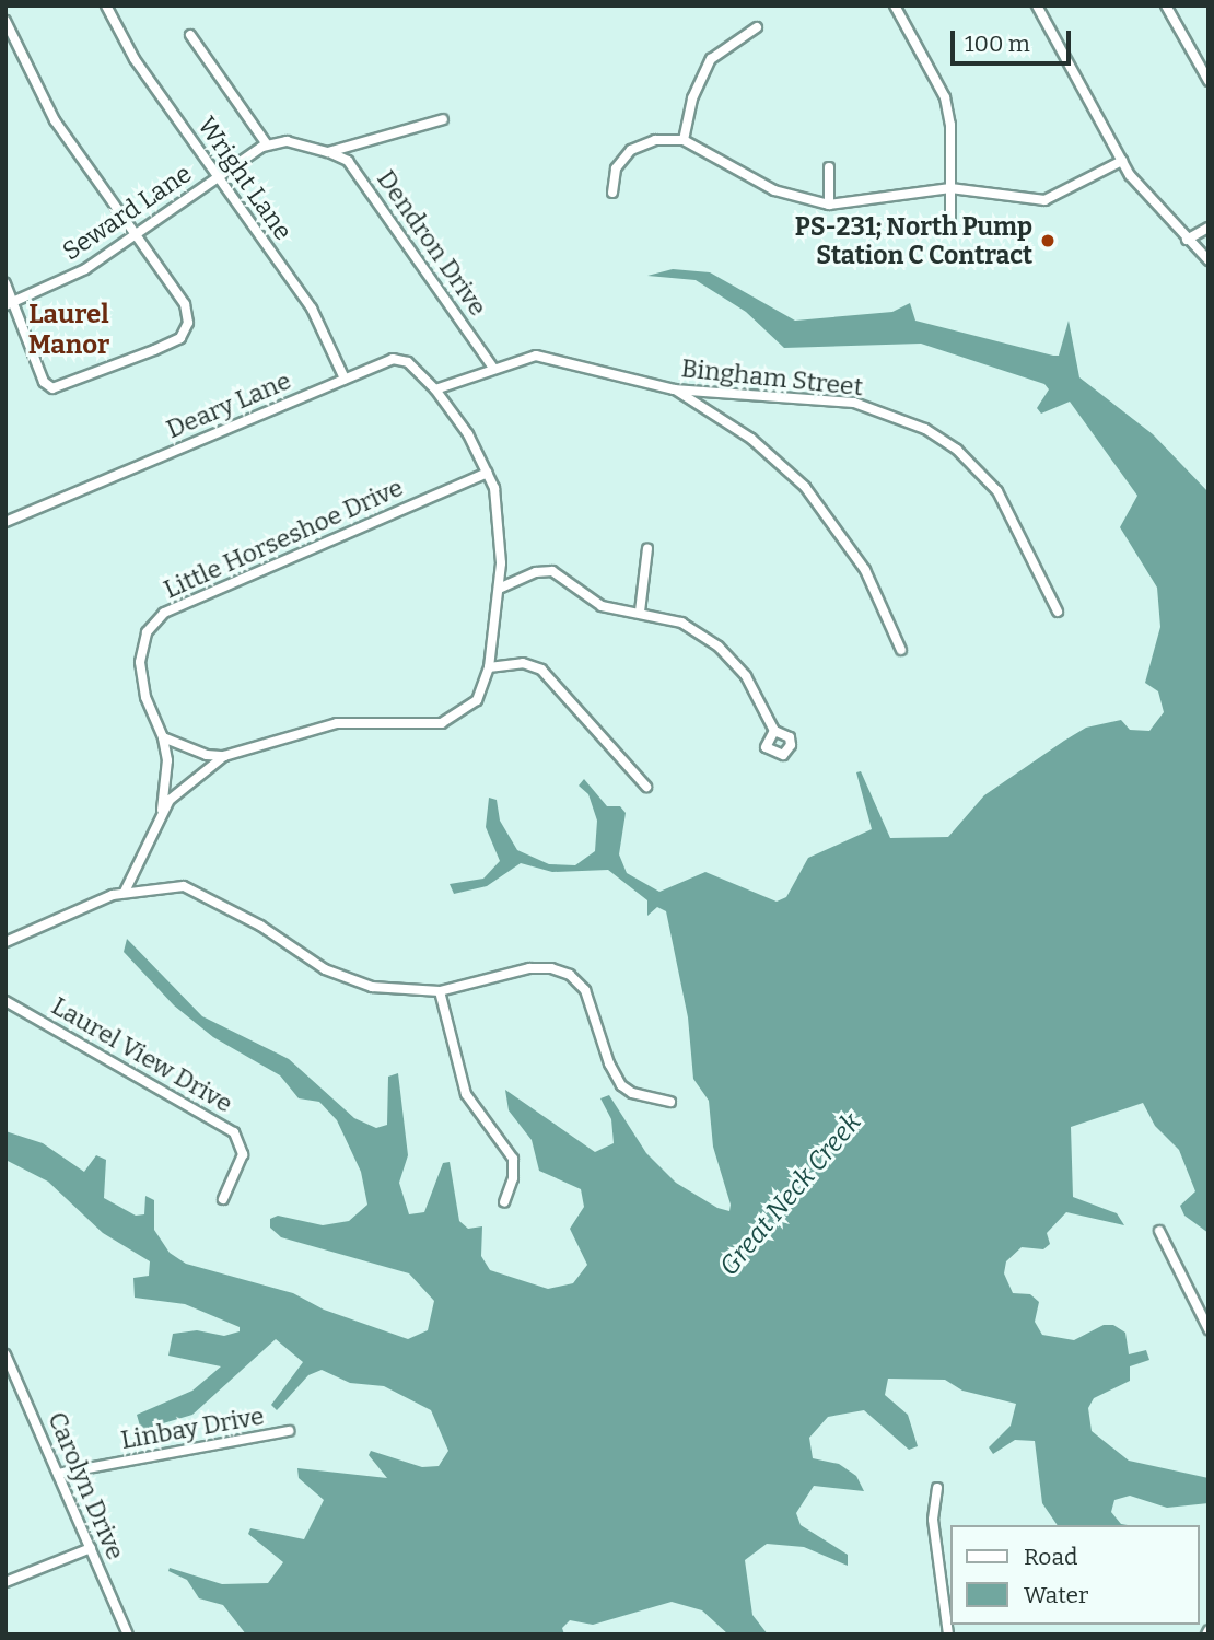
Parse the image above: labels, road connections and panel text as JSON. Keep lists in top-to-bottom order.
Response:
{
  "streets": {
    "street": [
      "Wright Lane",
      "Seward Lane",
      "Dendron Drive",
      "Bingham Street",
      "Deary Lane",
      "Little Horseshoe Drive",
      "Laurel View Drive",
      "Linbay Drive",
      "Carolyn Drive"
    ]
  },
  "crossings": [
    ["Wright Lane", "Seward Lane"],
    ["Wright Lane", "Deary Lane"],
    ["Dendron Drive", "Bingham Street"],
    ["Bingham Street", "Deary Lane"],
    ["Linbay Drive", "Carolyn Drive"]
  ],
  "districts": ["Laurel Manor"],
  "water": ["Great Neck Creek"],
  "places": ["PS-231; North Pump Station C Contract"],
  "legend": ["Road", "Water"],
  "scale_bar": "100 m"
}
